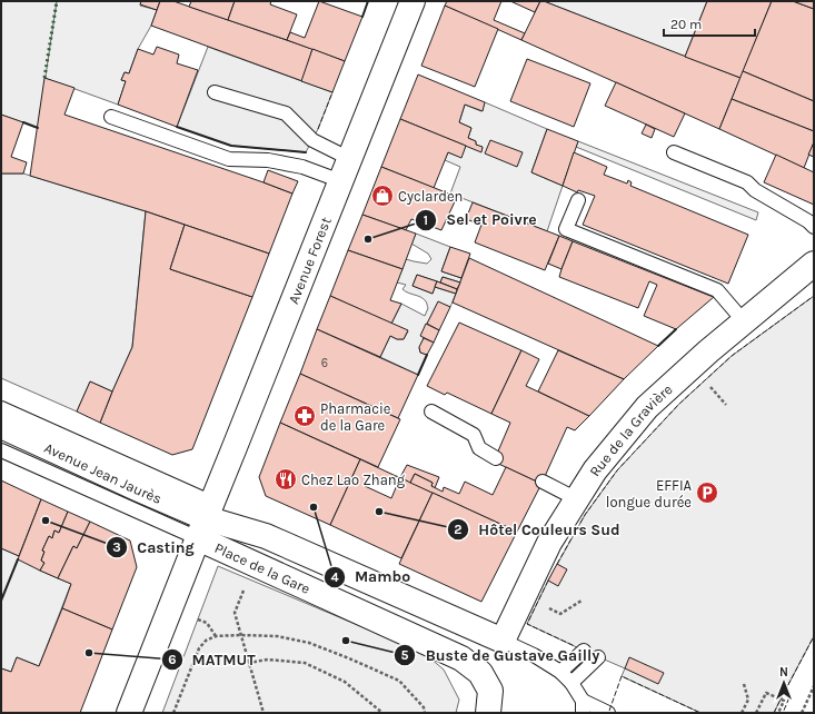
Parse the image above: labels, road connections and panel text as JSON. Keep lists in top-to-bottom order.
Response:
{
  "streets": {
    "street": [
      "Avenue Forest",
      "Rue de la Gravière",
      "Avenue Jean Jaurès",
      "Place de la Gare"
    ]
  },
  "crossings": [
    ["Avenue Forest", "Avenue Jean Jaurès"],
    ["Avenue Forest", "Place de la Gare"],
    ["Rue de la Gravière", "Place de la Gare"],
    ["Avenue Jean Jaurès", "Place de la Gare"]
  ],
  "places": {
    "shop": ["Cyclarden"],
    "other": [
      "Sel et Poivre",
      "Mambo",
      "Hôtel Couleurs Sud",
      "Casting",
      "Buste de Gustave Gailly",
      "MATMUT"
    ],
    "pharmacy": ["Pharmacie de la Gare"],
    "restaurant": ["Chez Lao Zhang"],
    "parking": ["EFFIA longue durée"]
  },
  "house_numbers": ["6"],
  "scale_bar": "20 m",
  "north": "top"
}
